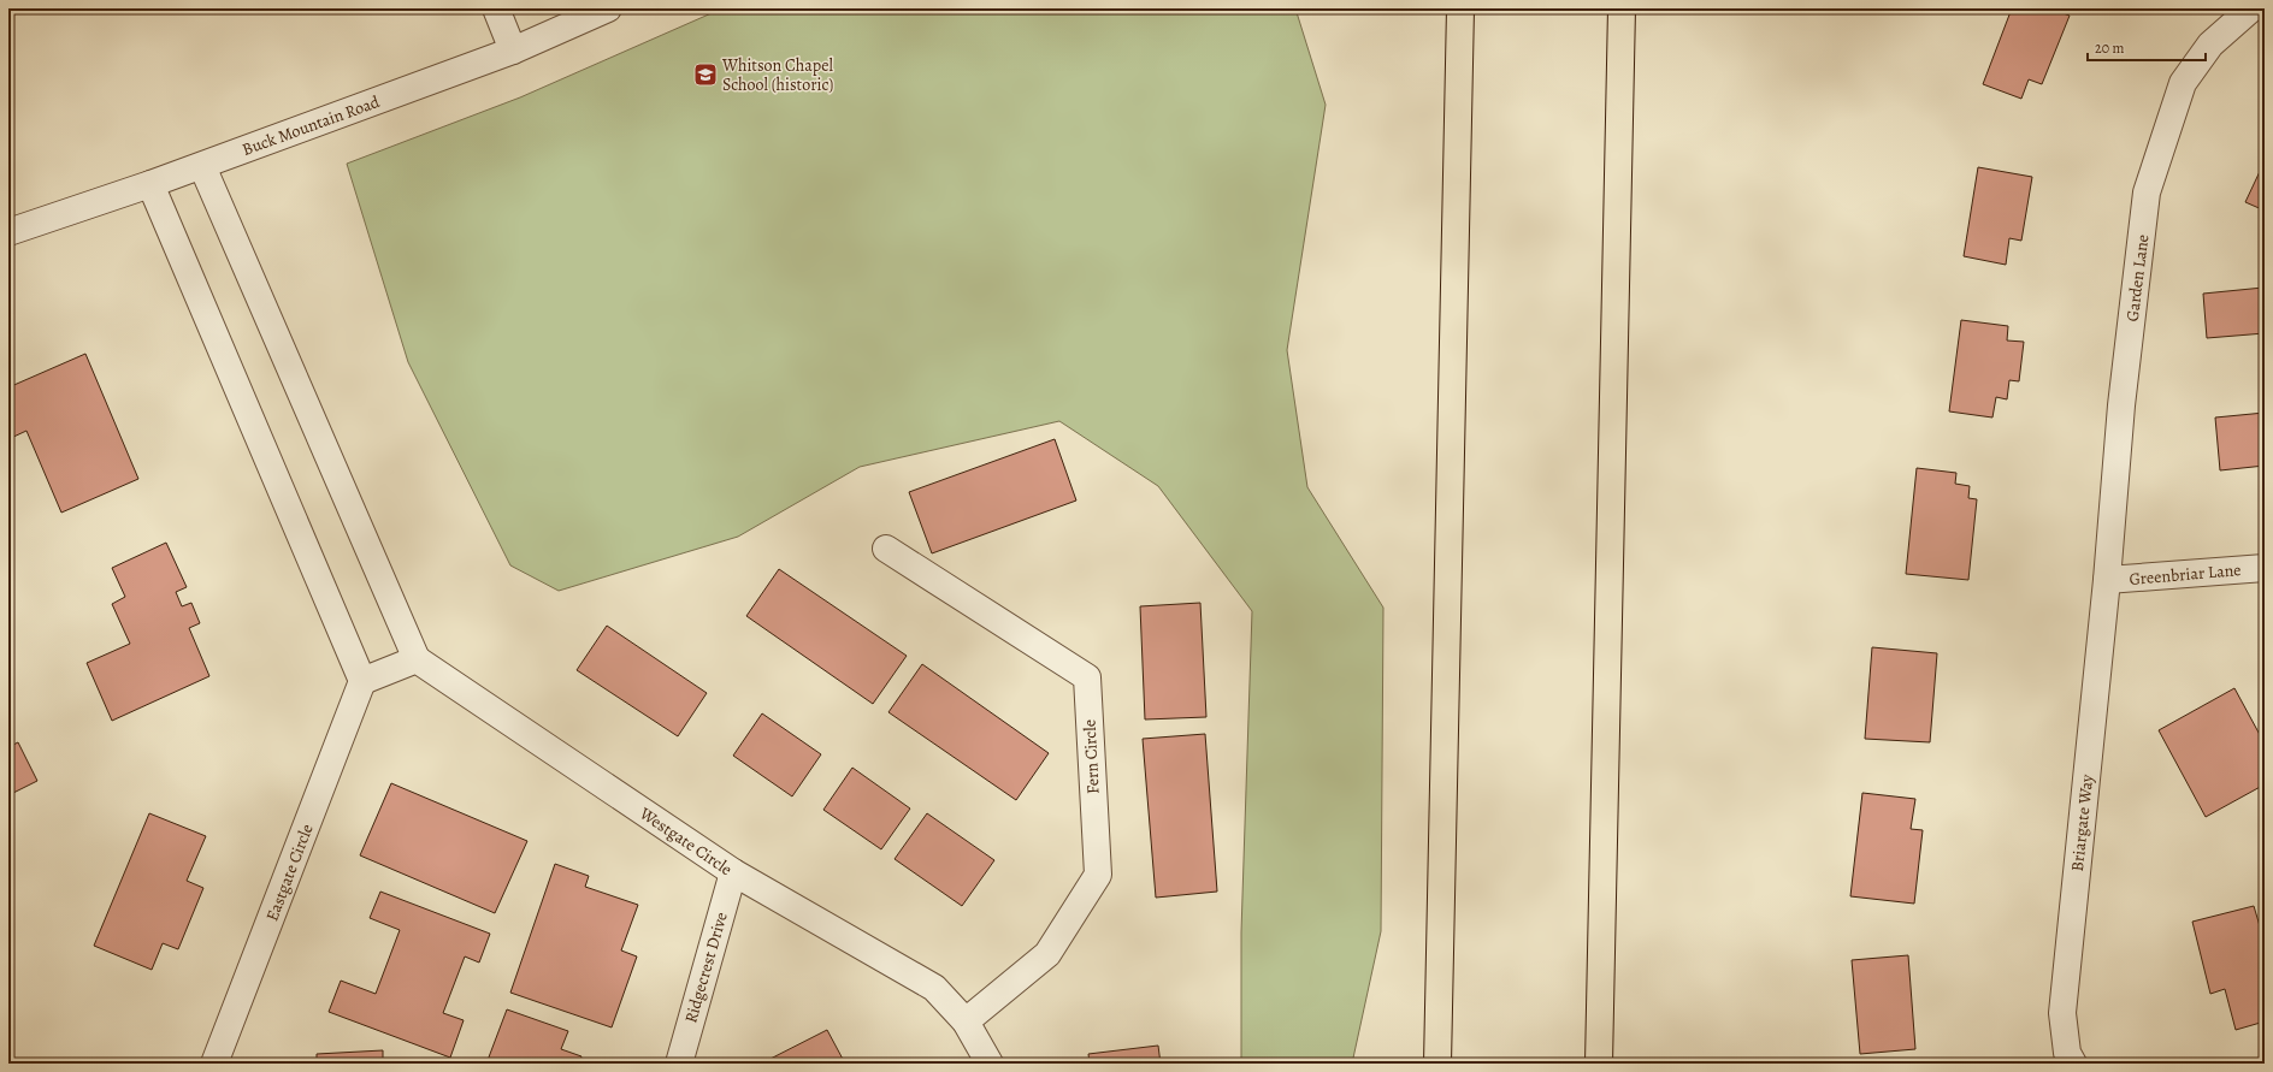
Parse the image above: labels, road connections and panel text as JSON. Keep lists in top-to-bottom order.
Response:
{
  "streets": {
    "street": [
      "Buck Mountain Road",
      "Garden Lane",
      "Greenbriar Lane",
      "Fern Circle",
      "Briargate Way",
      "Westgate Circle",
      "Eastgate Circle",
      "Ridgecrest Drive"
    ]
  },
  "crossings": [
    ["Garden Lane", "Greenbriar Lane"],
    ["Garden Lane", "Briargate Way"],
    ["Greenbriar Lane", "Briargate Way"],
    ["Fern Circle", "Westgate Circle"],
    ["Westgate Circle", "Ridgecrest Drive"]
  ],
  "places": {
    "school or university": ["Whitson Chapel School (historic)"]
  },
  "scale_bar": "20 m"
}
